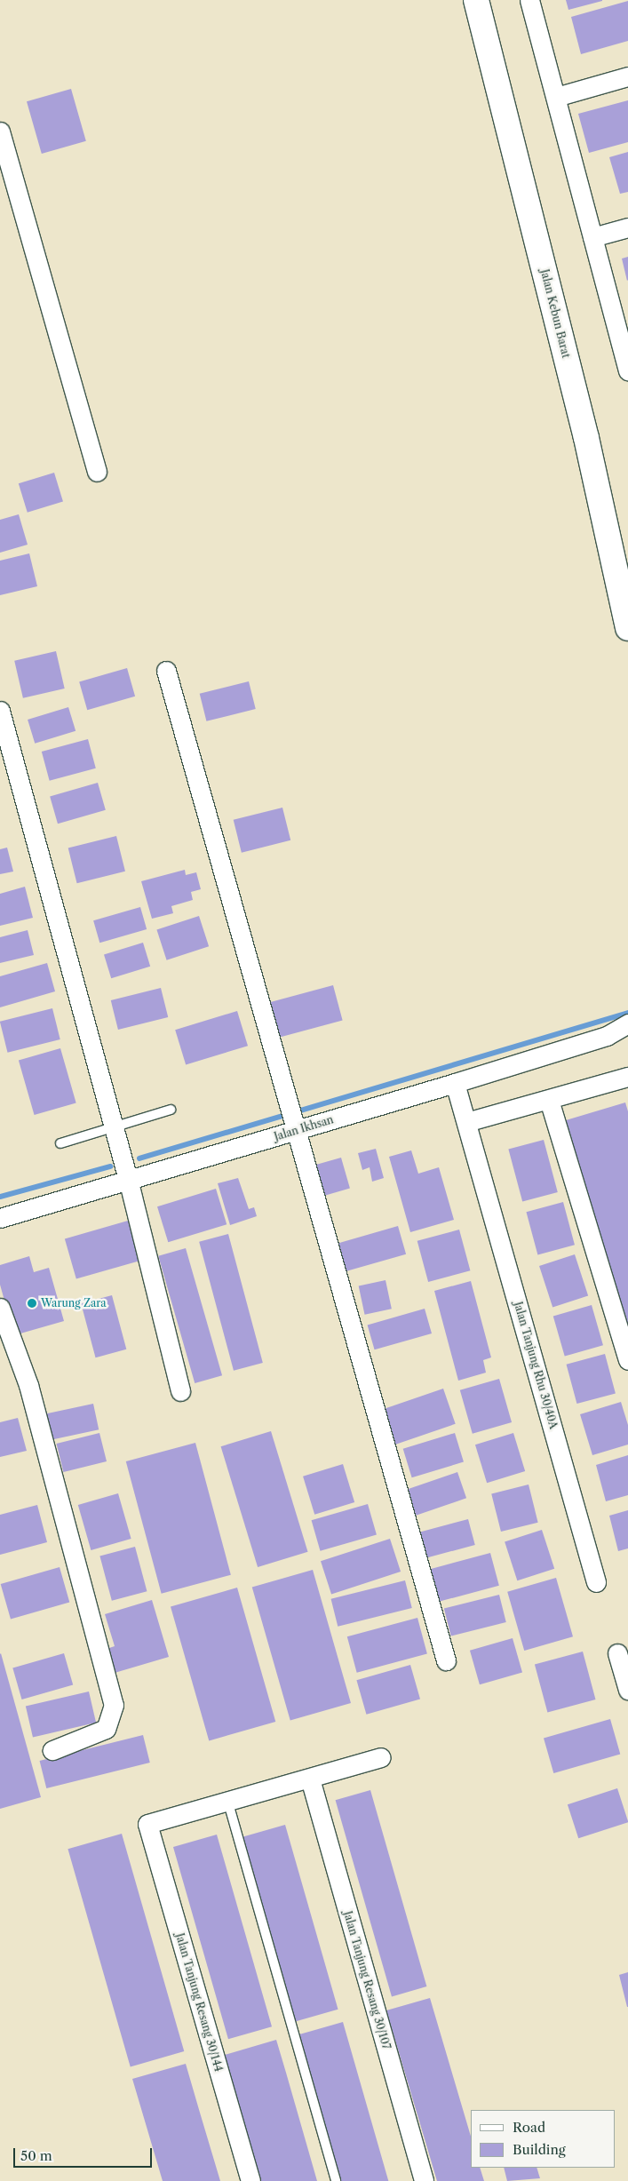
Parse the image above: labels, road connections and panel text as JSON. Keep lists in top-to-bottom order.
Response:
{
  "streets": {
    "main road": ["Jalan Kebun Barat"],
    "street": [
      "Jalan Ikhsan",
      "Jalan Tanjung Rhu 30/40A",
      "Jalan Tanjung Resang 30/107",
      "Jalan Tanjung Resang 30/144"
    ]
  },
  "crossings": [
    ["Jalan Ikhsan", "Jalan Tanjung Rhu 30/40A"]
  ],
  "places": ["Warung Zara"],
  "legend": ["Road", "Building"],
  "scale_bar": "50 m"
}
